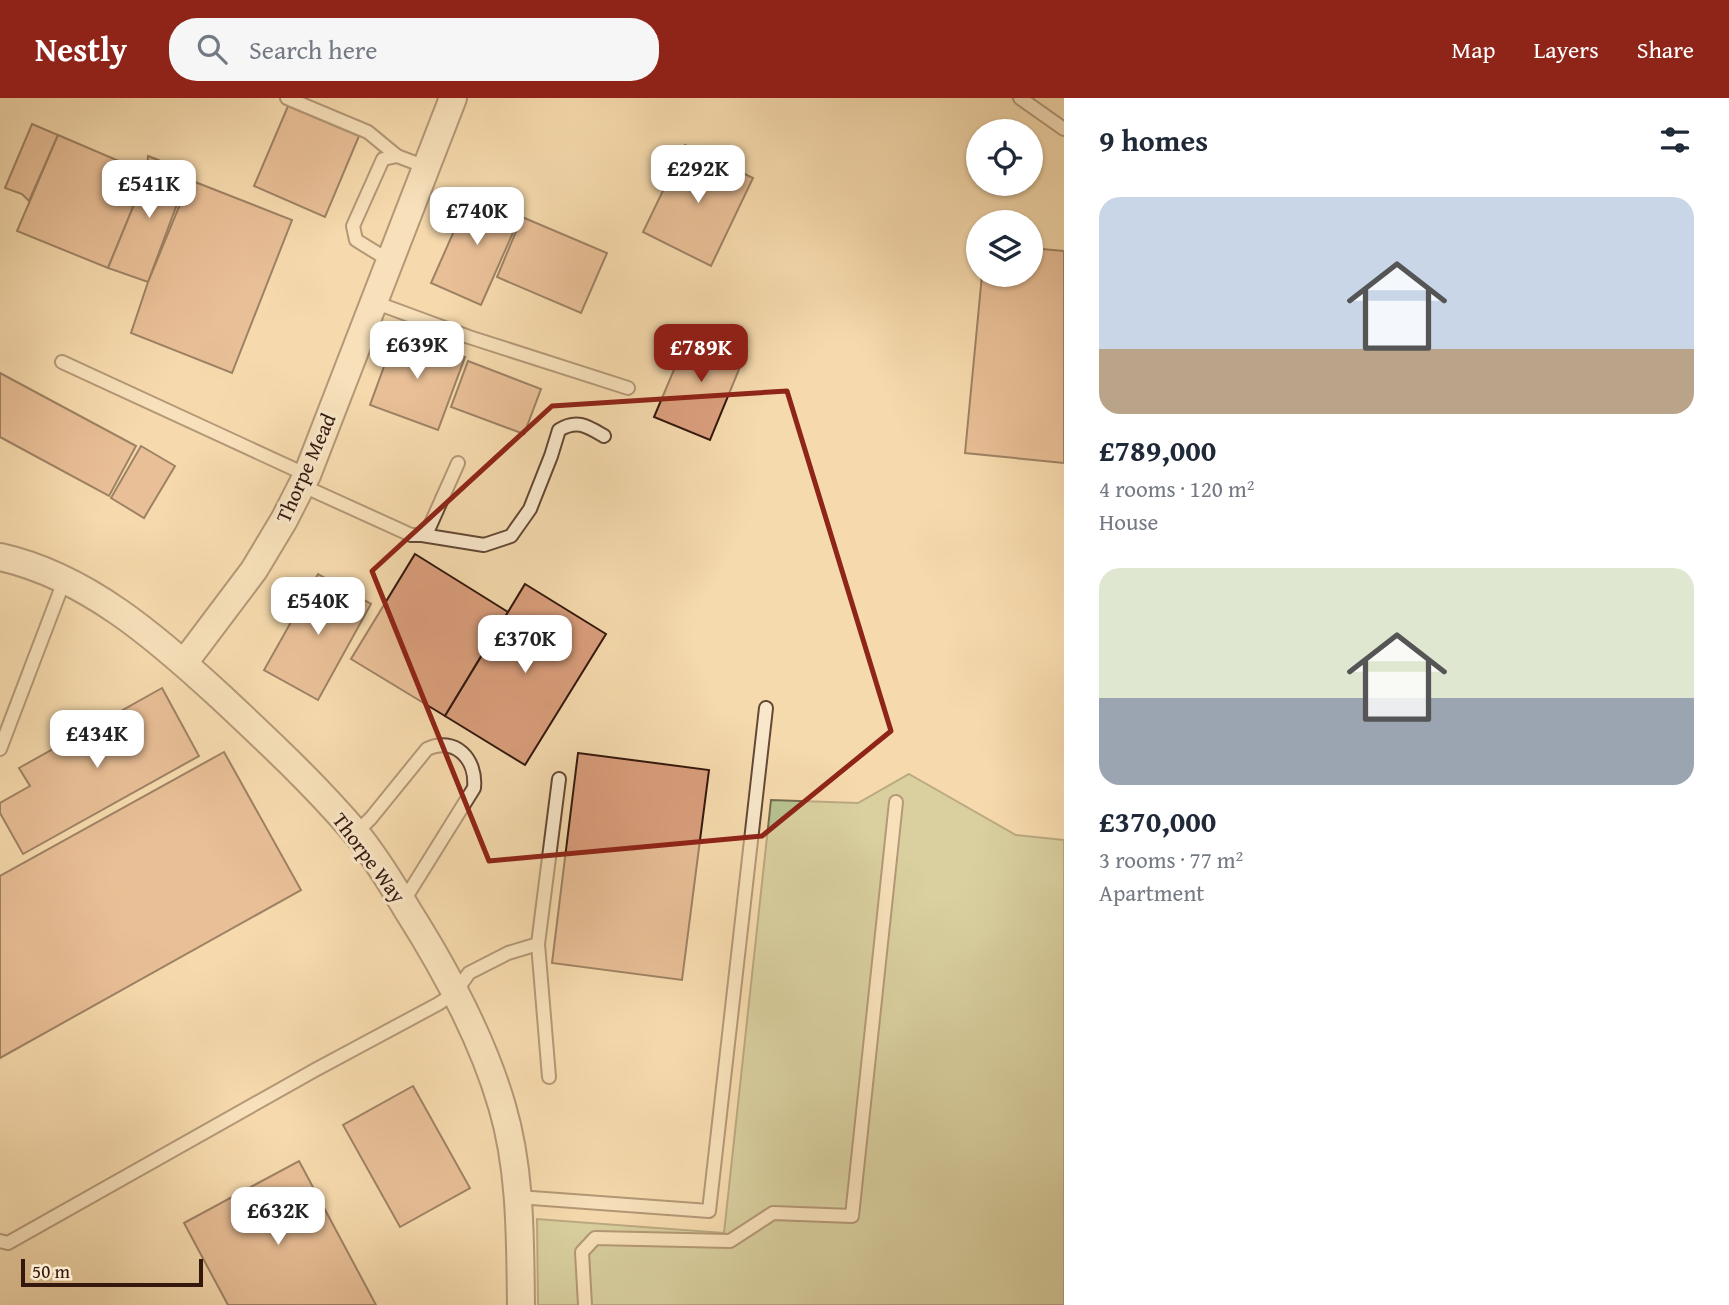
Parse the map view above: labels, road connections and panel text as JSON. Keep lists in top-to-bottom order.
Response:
{
  "streets": {
    "street": ["Thorpe Mead", "Thorpe Way"]
  },
  "crossings": [
    ["Thorpe Mead", "Thorpe Way"]
  ],
  "scale_bar": "50 m",
  "page": {
    "header": "Nestly",
    "search": "Search here",
    "nav": ["Map", "Layers", "Share"],
    "heading": "9 homes",
    "price": [
      "£292K",
      "£541K",
      "£740K",
      "£639K",
      "£789K",
      "£540K",
      "£370K",
      "£434K",
      "£632K"
    ],
    "list": [
      {
        "name": "£789,000",
        "note": "4 rooms · 120 m² · House"
      },
      {
        "name": "£370,000",
        "note": "3 rooms · 77 m² · Apartment"
      }
    ],
    "scale": "50 m"
  }
}
